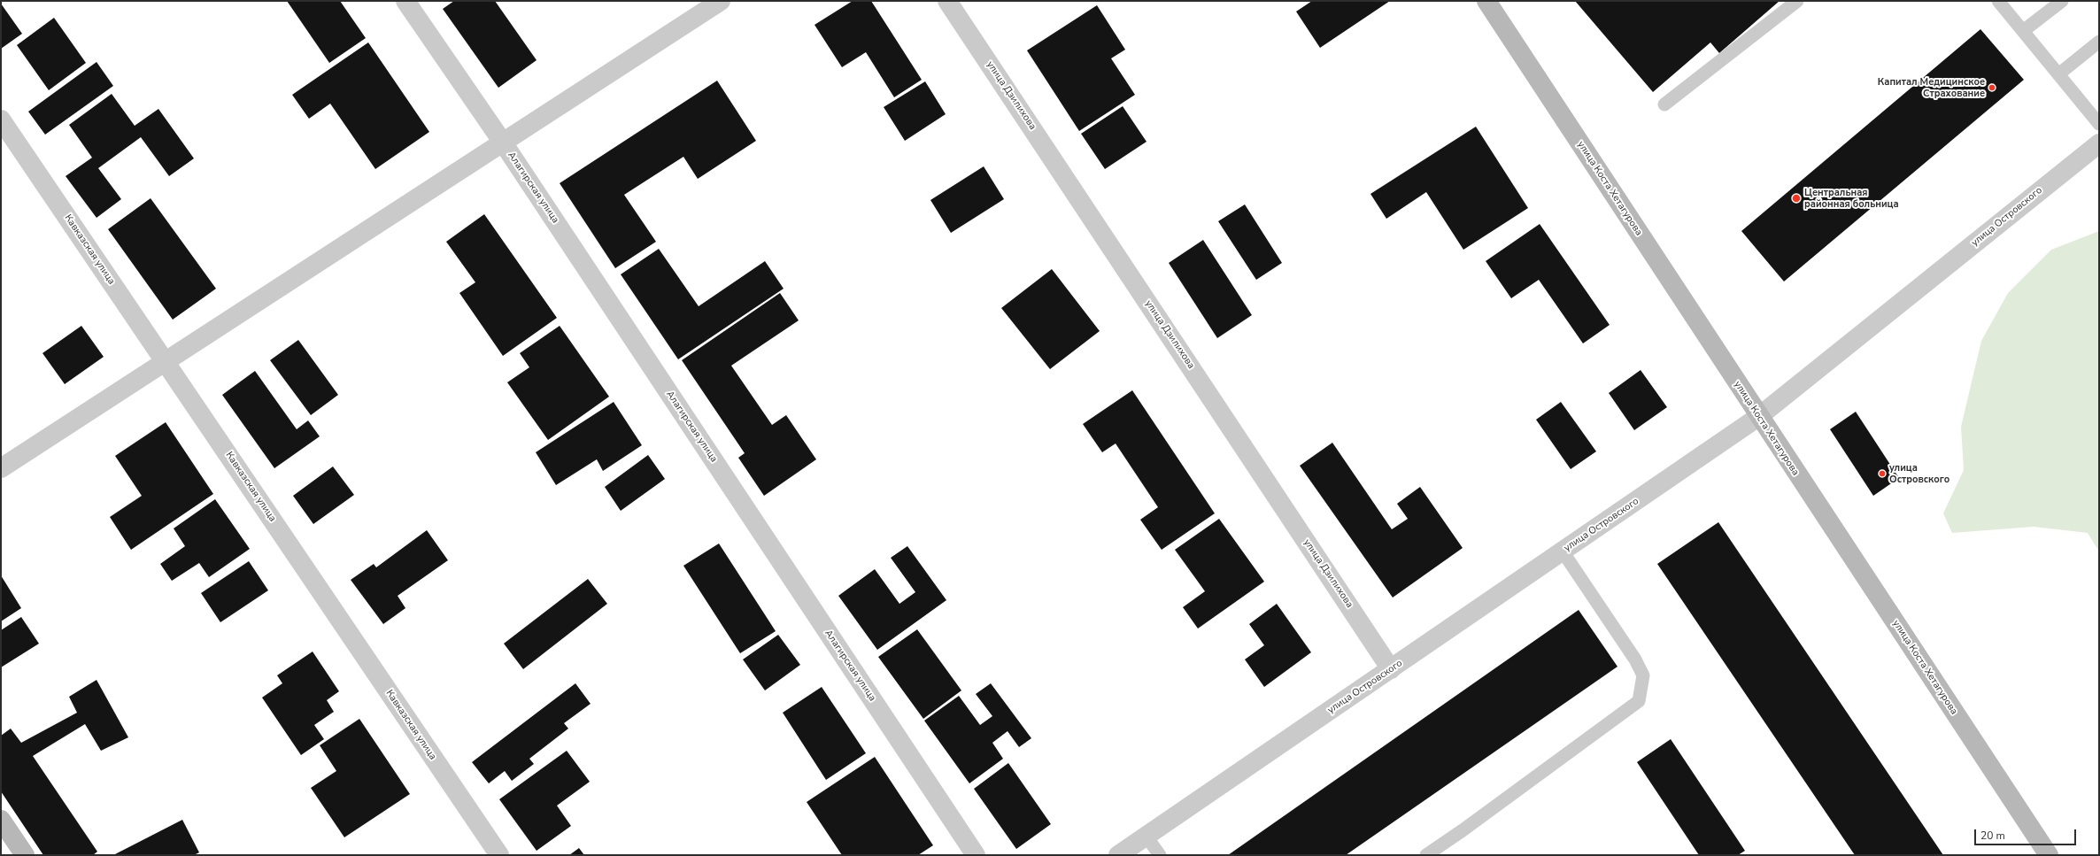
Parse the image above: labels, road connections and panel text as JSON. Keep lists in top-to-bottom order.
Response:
{
  "streets": {
    "main road": ["улица Коста Хетагурова"],
    "street": [
      "улица Дзилихова",
      "Алагирская улица",
      "улица Островского",
      "Кавказская улица"
    ]
  },
  "crossings": [
    ["улица Дзилихова", "улица Островского"],
    ["улица Коста Хетагурова", "улица Островского"]
  ],
  "places": ["Капитал Медицинское Страхование", "Центральная районная больница", "улица Островского"],
  "scale_bar": "20 m"
}
